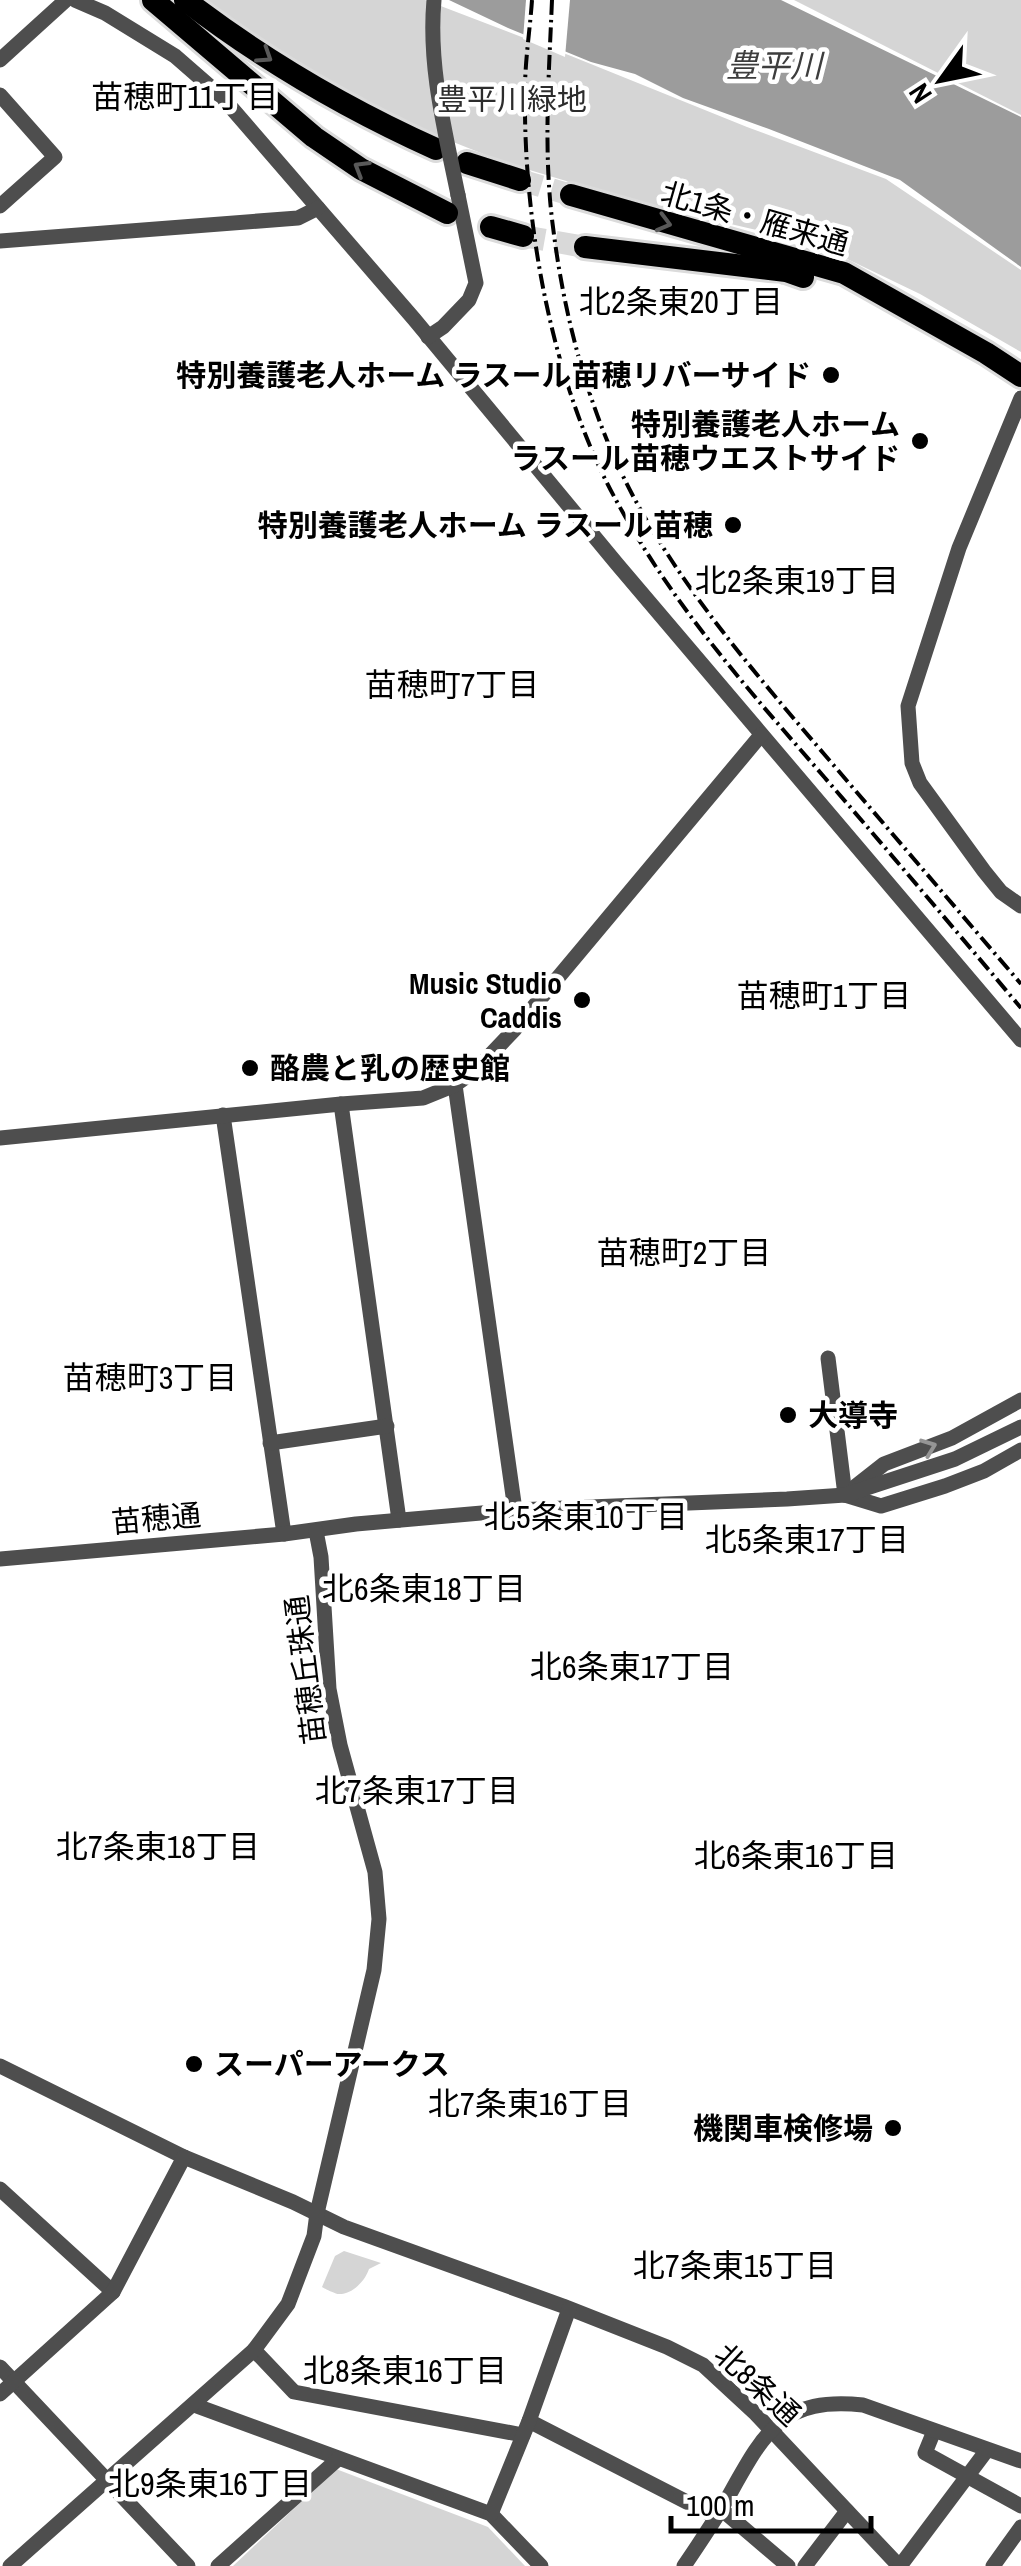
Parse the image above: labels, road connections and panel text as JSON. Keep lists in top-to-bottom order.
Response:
{
  "streets": {
    "highway": ["北1条・雁来通"],
    "street": ["苗穂通", "苗穂丘珠通", "北8条通"]
  },
  "crossings": [
    ["苗穂通", "苗穂丘珠通"],
    ["苗穂丘珠通", "北8条通"]
  ],
  "districts": [
    "苗穂町11丁目",
    "北2条東20丁目",
    "北2条東19丁目",
    "苗穂町7丁目",
    "苗穂町1丁目",
    "苗穂町2丁目",
    "苗穂町3丁目",
    "北5条東10丁目",
    "北5条東17丁目",
    "北6条東18丁目",
    "北6条東17丁目",
    "北7条東17丁目",
    "北7条東18丁目",
    "北6条東16丁目",
    "北7条東16丁目",
    "北7条東15丁目",
    "北8条東16丁目",
    "北9条東16丁目"
  ],
  "water": ["豊平川"],
  "parks": ["豊平川緑地"],
  "places": [
    "特別養護老人ホーム ラスール苗穂リバーサイド",
    "特別養護老人ホーム ラスール苗穂ウエストサイド",
    "特別養護老人ホーム ラスール苗穂",
    "Music Studio Caddis",
    "酪農と乳の歴史館",
    "大導寺",
    "スーパーアークス",
    "機関車検修場"
  ],
  "scale_bar": "100 m",
  "north": "bottom left"
}
